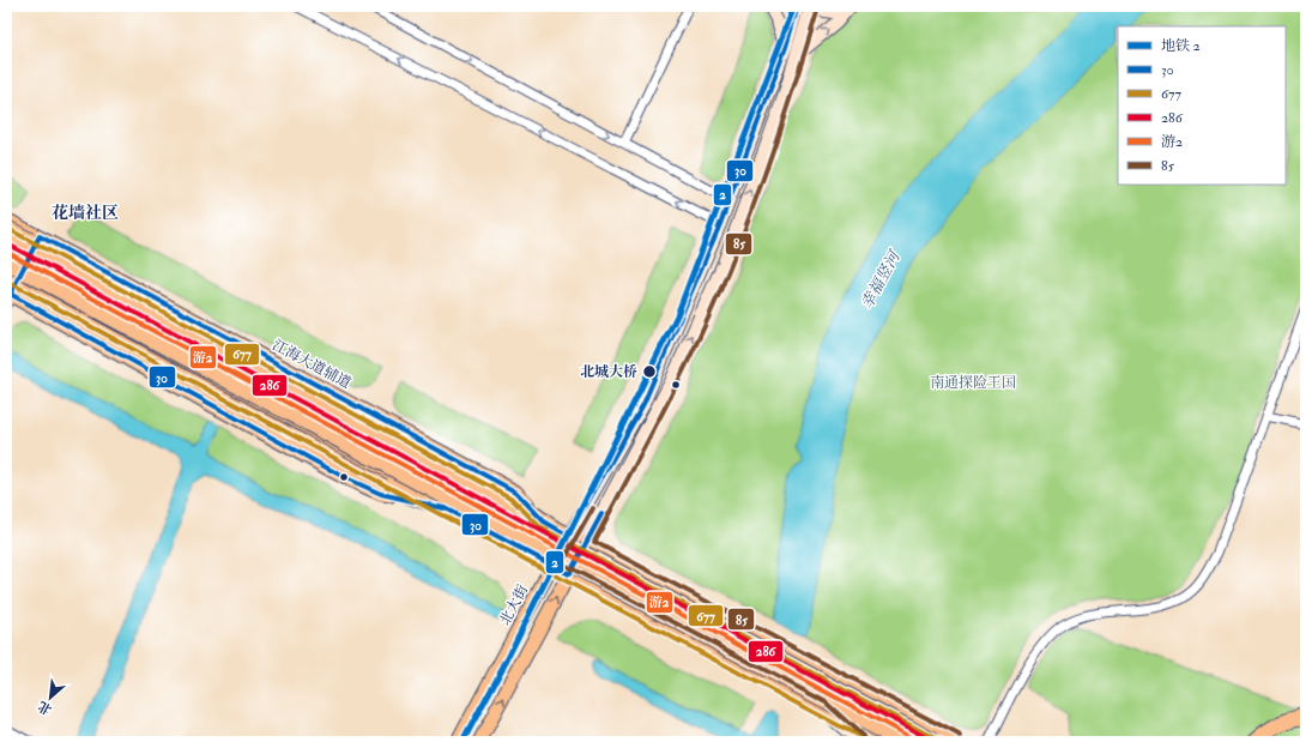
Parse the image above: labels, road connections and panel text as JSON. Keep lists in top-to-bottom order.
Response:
{
  "streets": {
    "main road": ["北大街"]
  },
  "districts": ["花墙社区"],
  "water": ["幸福竖河"],
  "parks": ["南通探险王国"],
  "places": ["北城大桥"],
  "lines": [
    "metro line 2",
    "transit line 30",
    "transit line 85",
    "transit line 677",
    "transit line 286",
    "transit line 游2"
  ],
  "legend": [
    "地铁 2",
    "30",
    "677",
    "286",
    "游2",
    "85"
  ],
  "north": "bottom left"
}
